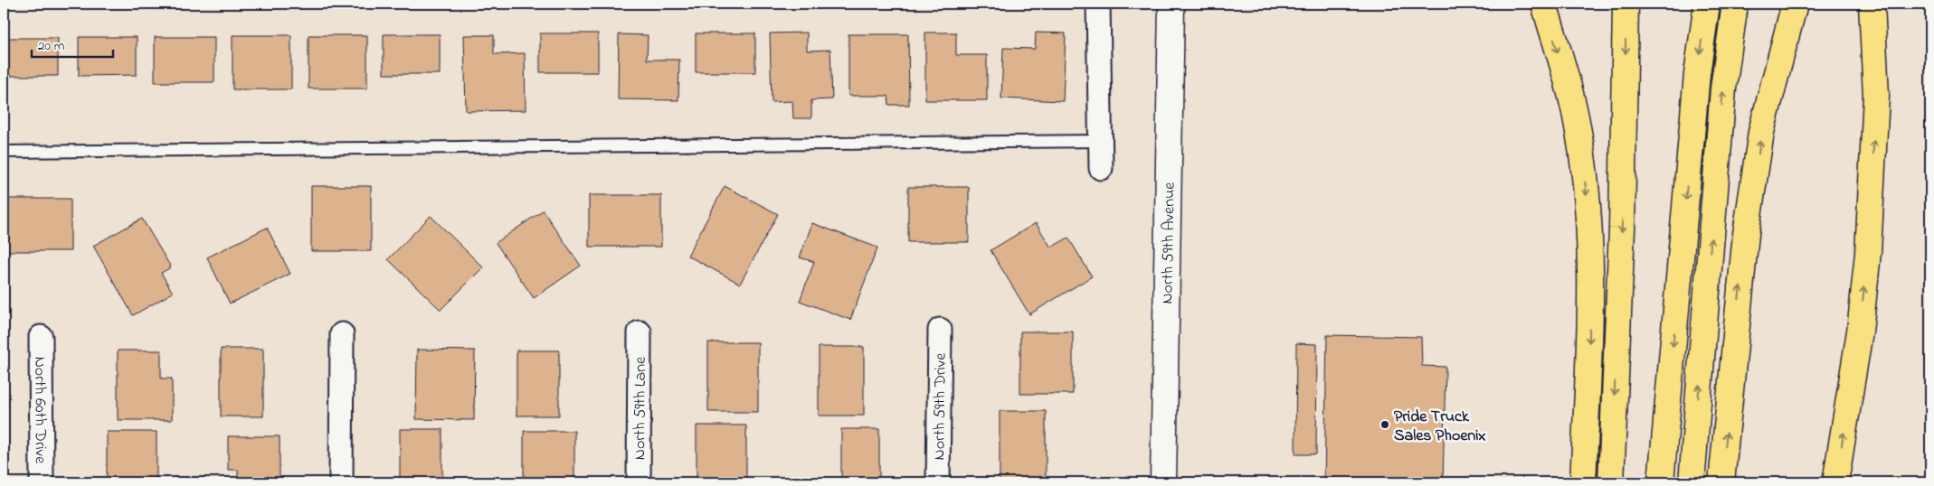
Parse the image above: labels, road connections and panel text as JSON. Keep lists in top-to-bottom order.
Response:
{
  "streets": {
    "main road": ["North 59th Avenue"],
    "street": ["North 59th Drive", "North 59th Lane", "North 60th Drive"]
  },
  "places": ["Pride Truck Sales Phoenix"],
  "scale_bar": "20 m"
}
